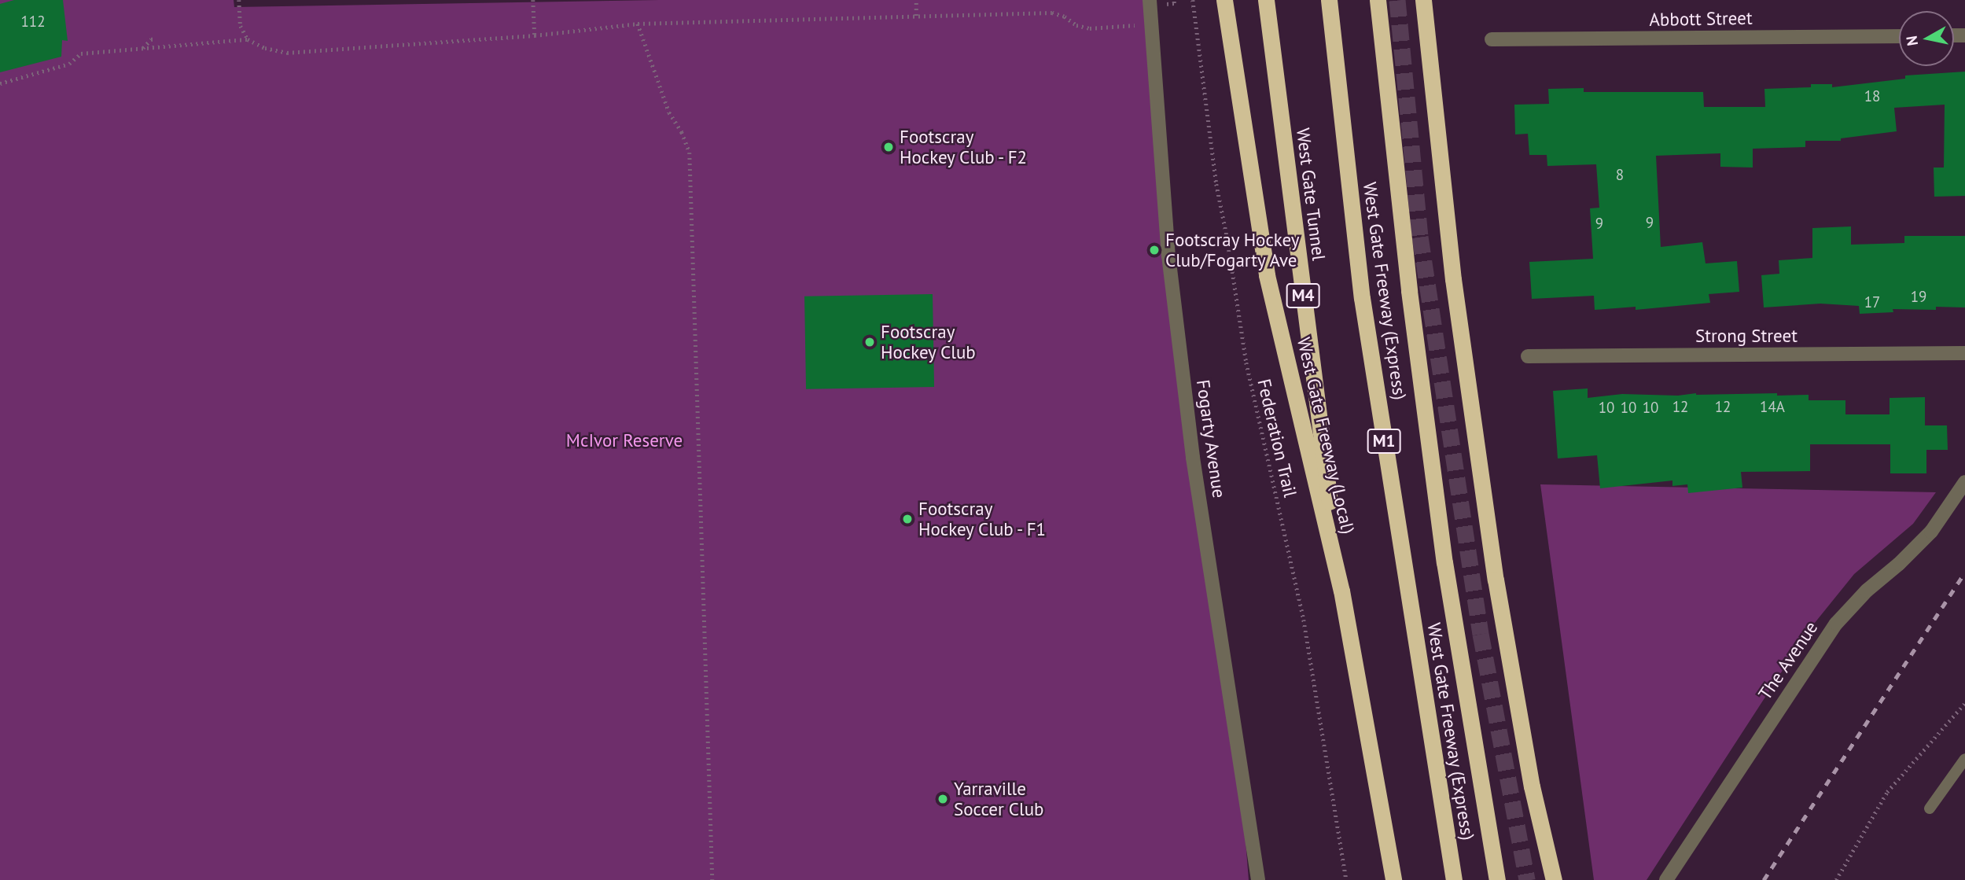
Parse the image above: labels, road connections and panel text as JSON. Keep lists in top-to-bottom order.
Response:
{
  "streets": {
    "highway": [
      "West Gate Tunnel",
      "West Gate Freeway (Express)",
      "M4",
      "West Gate Freeway (Local)",
      "M1"
    ],
    "street": [
      "Abbott Street",
      "Strong Street",
      "Fogarty Avenue",
      "The Avenue"
    ],
    "path": ["Federation Trail"]
  },
  "crossings": [
    ["West Gate Tunnel", "West Gate Freeway (Local)"]
  ],
  "parks": ["McIvor Reserve"],
  "places": [
    "Footscray Hockey Club - F2",
    "Footscray Hockey Club/Fogarty Ave",
    "Footscray Hockey Club",
    "Footscray Hockey Club - F1",
    "Yarraville Soccer Club"
  ],
  "house_numbers": [
    "112",
    "18",
    "8",
    "9",
    "9",
    "19",
    "17",
    "12",
    "12",
    "14A",
    "10",
    "10",
    "10"
  ],
  "north": "left"
}
